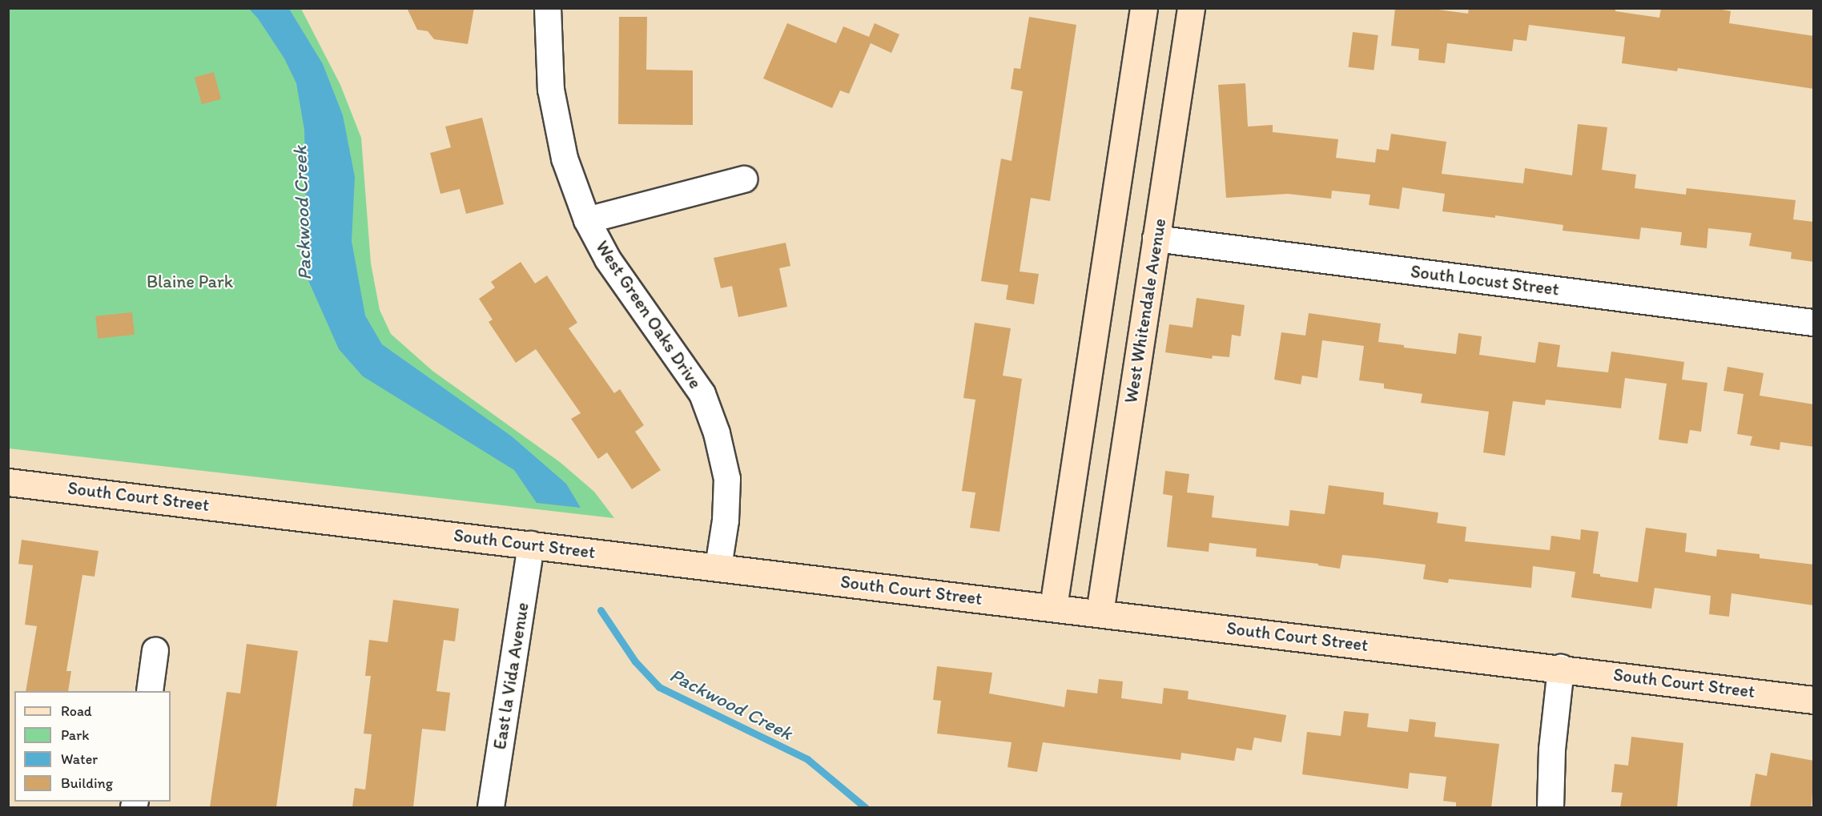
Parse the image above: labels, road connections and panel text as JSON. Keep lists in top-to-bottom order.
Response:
{
  "streets": {
    "street": [
      "South Locust Street",
      "West Whitendale Avenue",
      "West Green Oaks Drive",
      "South Court Street",
      "East la Vida Avenue"
    ]
  },
  "crossings": [
    ["South Locust Street", "West Whitendale Avenue"],
    ["West Whitendale Avenue", "South Court Street"],
    ["West Green Oaks Drive", "South Court Street"],
    ["South Court Street", "East la Vida Avenue"]
  ],
  "water": ["Packwood Creek"],
  "parks": ["Blaine Park"],
  "legend": [
    "Road",
    "Park",
    "Water",
    "Building"
  ]
}
